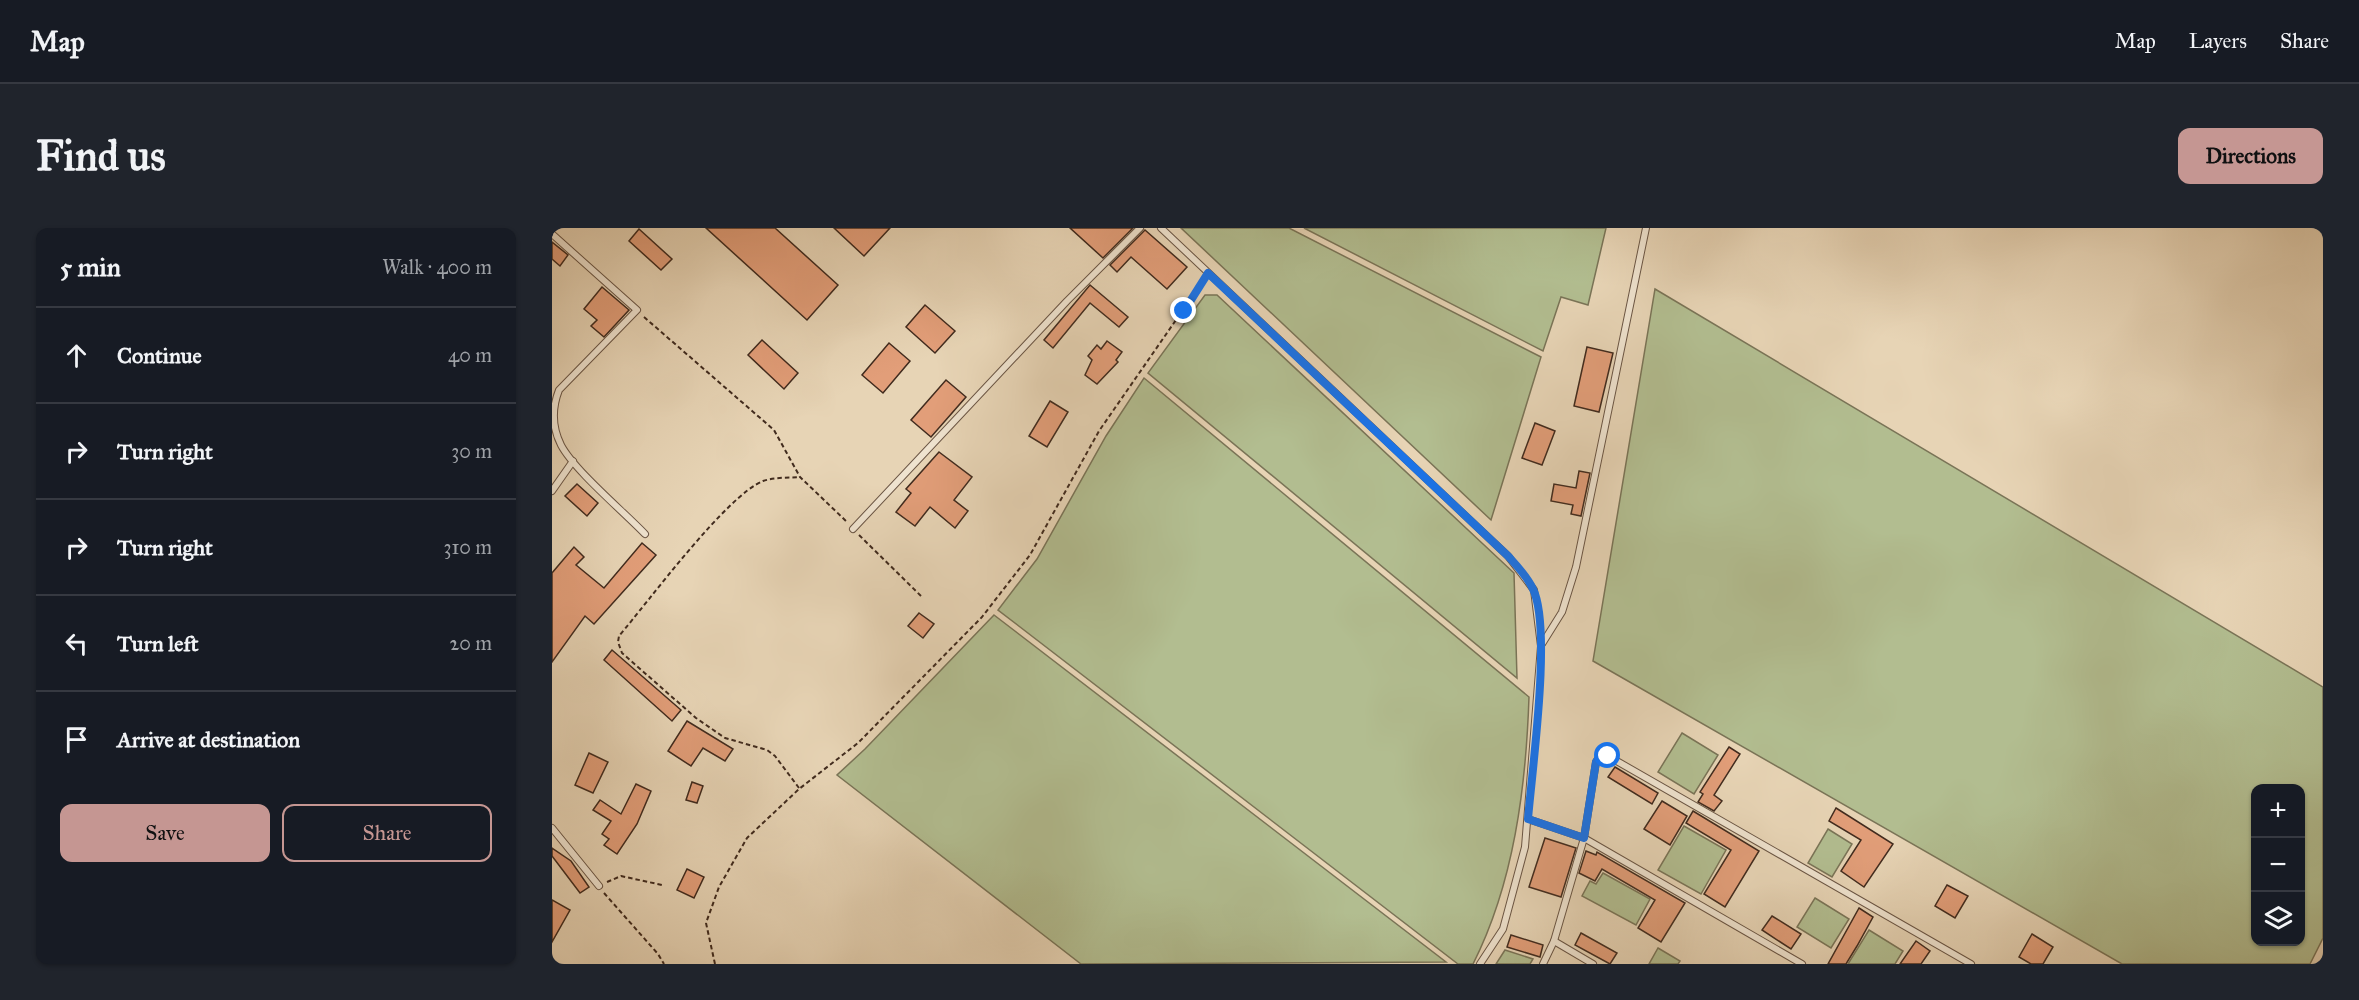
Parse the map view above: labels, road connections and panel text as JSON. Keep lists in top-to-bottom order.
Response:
{
  "page": {
    "header": "Map",
    "nav": ["Map", "Layers", "Share"],
    "buttons": [
      "Directions",
      ["Save", "Share"]
    ],
    "title": "Find us",
    "heading": ["5 min", "Walk · 400 m"],
    "list": [
      ["Continue", "40 m"],
      ["Turn right", "30 m"],
      ["Turn right", "310 m"],
      ["Turn left", "20 m"],
      "Arrive at destination"
    ],
    "map_buttons": ["+", "−"]
  }
}
